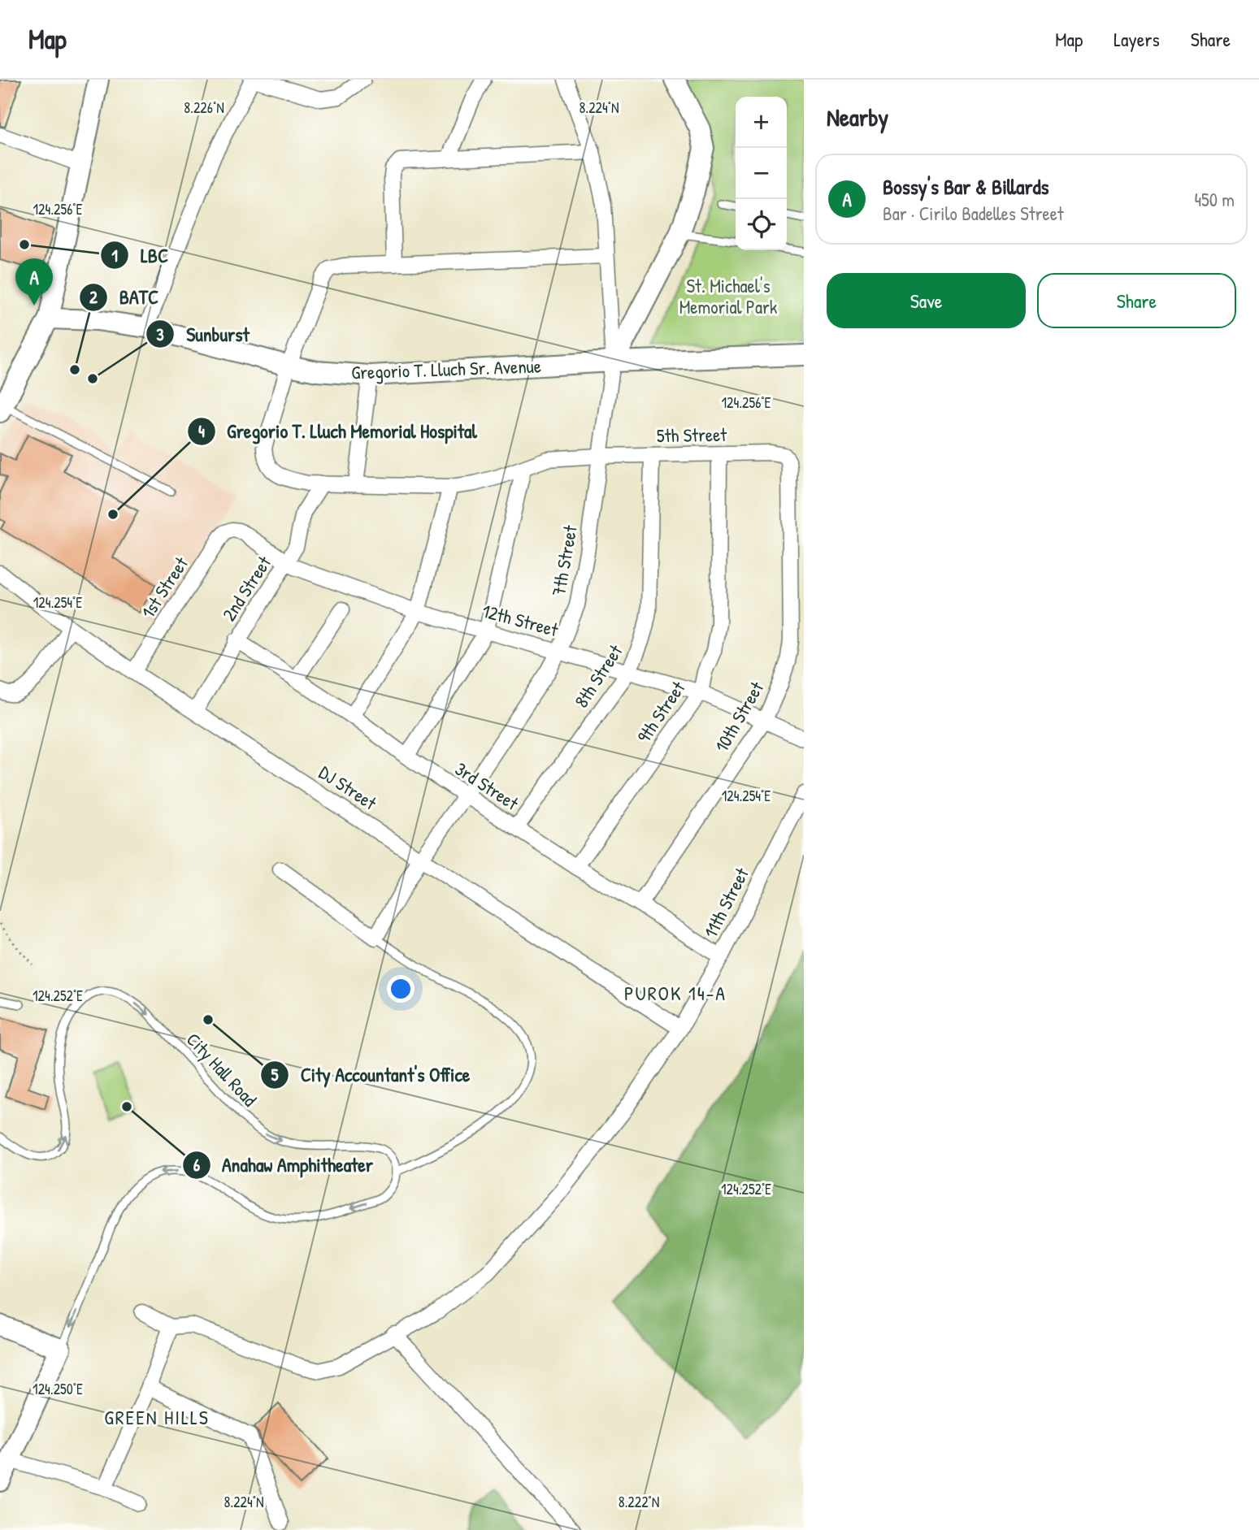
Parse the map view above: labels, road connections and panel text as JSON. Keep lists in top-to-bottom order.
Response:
{
  "streets": {
    "main road": ["Gregorio T. Lluch Sr. Avenue"],
    "street": [
      "5th Street",
      "7th Street",
      "1st Street",
      "2nd Street",
      "12th Street",
      "8th Street",
      "9th Street",
      "10th Street",
      "3rd Street",
      "DJ Street",
      "11th Street"
    ],
    "lane": ["City Hall Road"]
  },
  "crossings": [
    ["Gregorio T. Lluch Sr. Avenue", "5th Street"],
    ["Gregorio T. Lluch Sr. Avenue", "7th Street"],
    ["5th Street", "7th Street"],
    ["5th Street", "2nd Street"],
    ["5th Street", "8th Street"],
    ["5th Street", "9th Street"],
    ["5th Street", "10th Street"],
    ["7th Street", "12th Street"],
    ["7th Street", "3rd Street"],
    ["7th Street", "DJ Street"],
    ["1st Street", "12th Street"],
    ["1st Street", "DJ Street"],
    ["2nd Street", "12th Street"],
    ["2nd Street", "3rd Street"],
    ["2nd Street", "DJ Street"],
    ["12th Street", "8th Street"],
    ["12th Street", "9th Street"],
    ["12th Street", "10th Street"],
    ["8th Street", "3rd Street"],
    ["9th Street", "3rd Street"],
    ["10th Street", "3rd Street"],
    ["3rd Street", "11th Street"],
    ["DJ Street", "11th Street"]
  ],
  "districts": ["PUROK 14-A", "GREEN HILLS"],
  "parks": ["St. Michael's Memorial Park"],
  "places": [
    "LBC",
    "BATC",
    "Sunburst",
    "Gregorio T. Lluch Memorial Hospital",
    "City Accountant's Office",
    "Anahaw Amphitheater"
  ],
  "page": {
    "header": "Map",
    "nav": ["Map", "Layers", "Share"],
    "heading": "Nearby",
    "map_buttons": ["+", "−"],
    "list": [
      {
        "mark": "A",
        "name": "Bossy's Bar & Billards",
        "note": "Bar · Cirilo Badelles Street",
        "value": "450 m"
      }
    ],
    "buttons": ["Save", "Share"],
    "pins": "A"
  },
  "coordinates": [
    "8.226°N",
    "8.224°N",
    "124.256°E",
    "124.254°E",
    "124.252°E",
    "124.250°E",
    "8.222°N"
  ]
}
